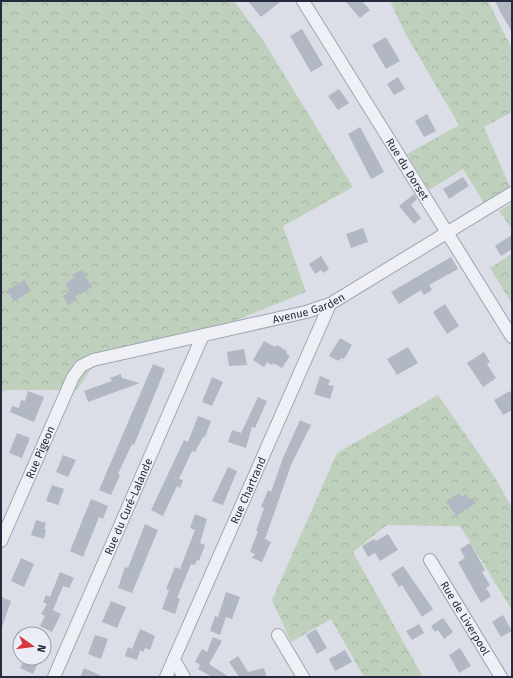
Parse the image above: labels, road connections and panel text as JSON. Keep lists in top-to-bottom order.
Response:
{
  "streets": {
    "street": [
      "Rue du Dorset",
      "Avenue Garden",
      "Rue Pigeon",
      "Rue Chartrand",
      "Rue du Curé-Lalande",
      "Rue de Liverpool"
    ]
  },
  "crossings": [
    ["Rue du Dorset", "Avenue Garden"],
    ["Avenue Garden", "Rue Pigeon"],
    ["Avenue Garden", "Rue Chartrand"],
    ["Avenue Garden", "Rue du Curé-Lalande"]
  ],
  "north": "right"
}
